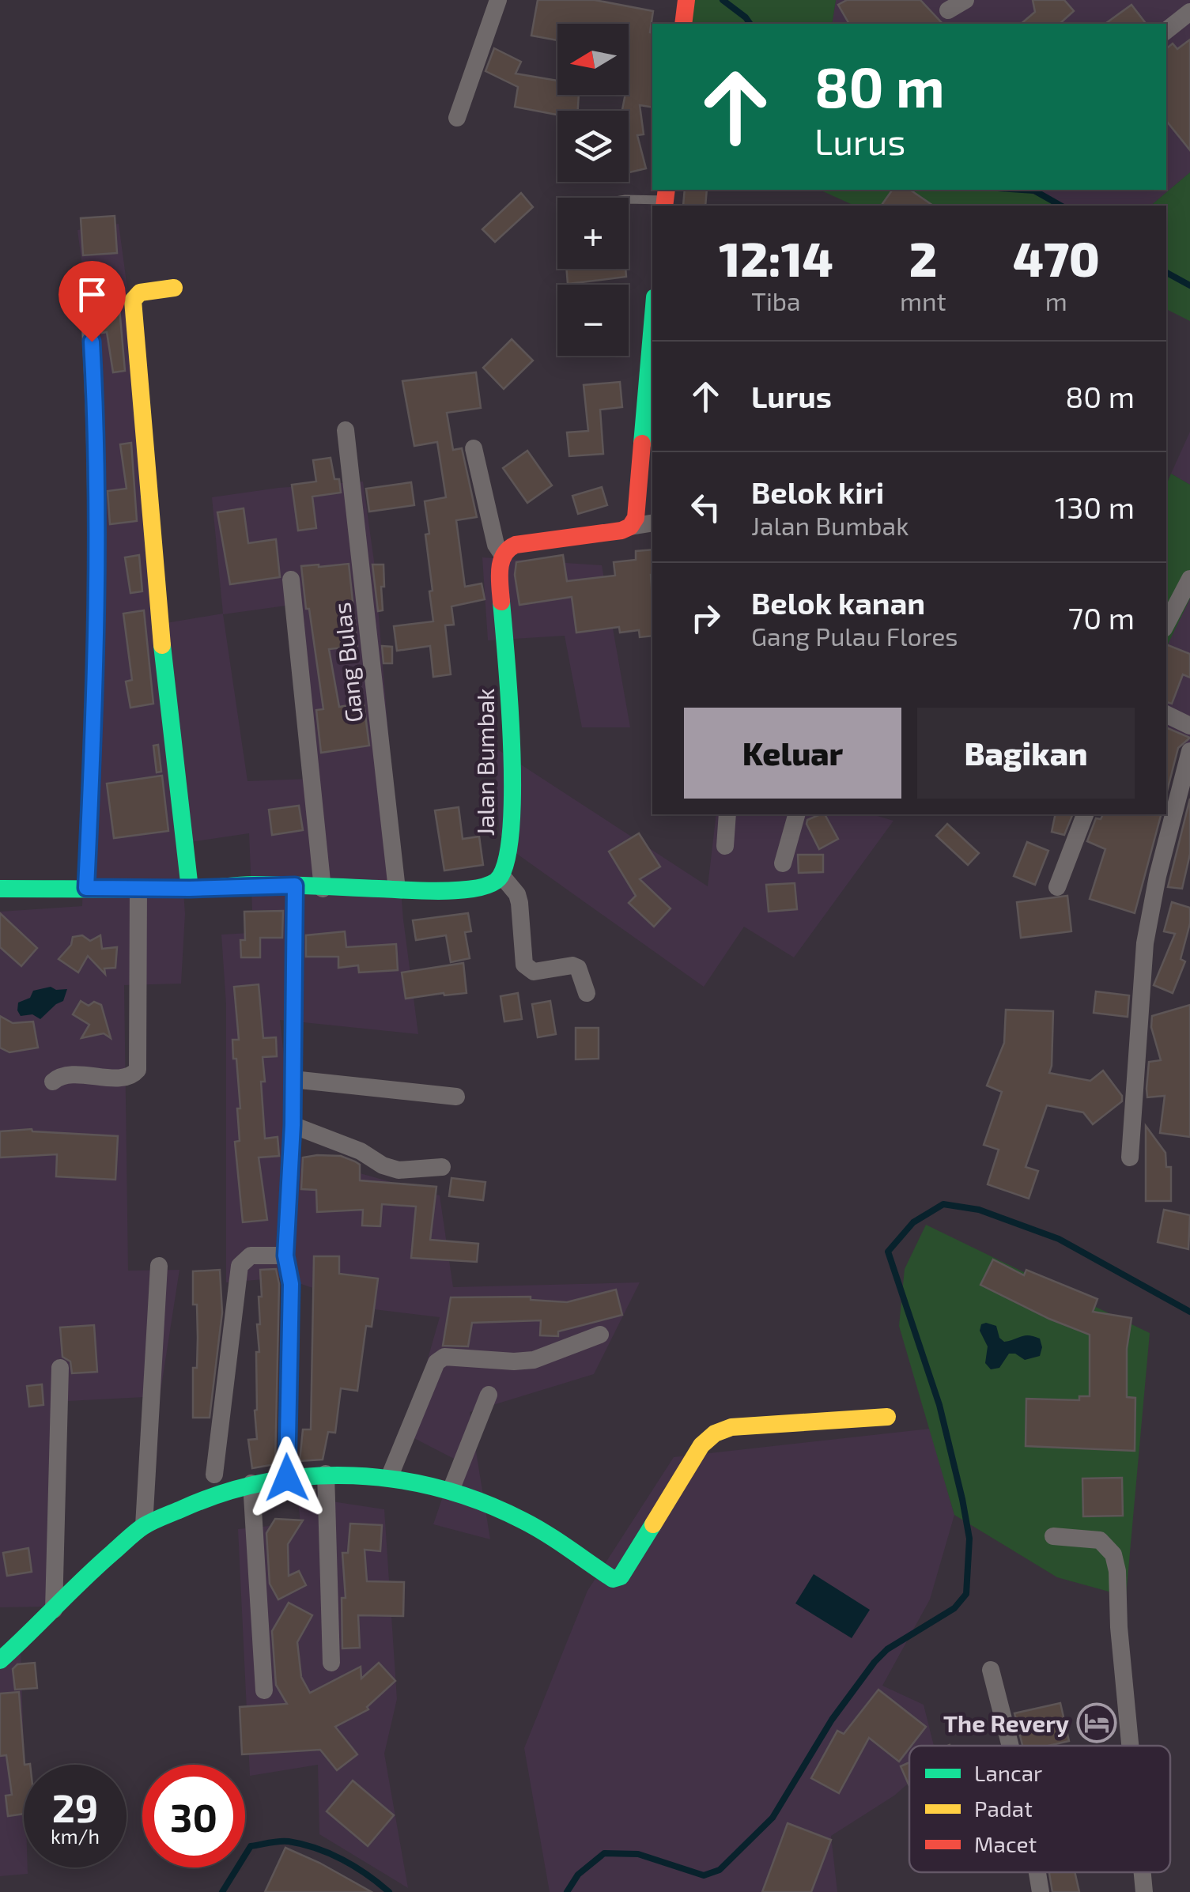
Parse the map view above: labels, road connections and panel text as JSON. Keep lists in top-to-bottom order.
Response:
{
  "streets": {
    "street": ["Gang Bulas", "Jalan Bumbak"]
  },
  "places": {
    "hotel": ["The Revery"]
  },
  "legend": ["Lancar", "Padat", "Macet"],
  "north": "left",
  "page": {
    "map_buttons": ["+", "−"],
    "turn": ["80 m", "Lurus"],
    "eta": [
      "12:14",
      "Tiba",
      "2",
      "mnt",
      "470",
      "m"
    ],
    "list": [
      {
        "name": "Lurus",
        "value": "80 m"
      },
      {
        "name": "Belok kiri",
        "note": "Jalan Bumbak",
        "value": "130 m"
      },
      {
        "name": "Belok kanan",
        "note": "Gang Pulau Flores",
        "value": "70 m"
      }
    ],
    "buttons": ["Keluar", "Bagikan"],
    "speed": "29 km/h",
    "limit": "30"
  }
}
